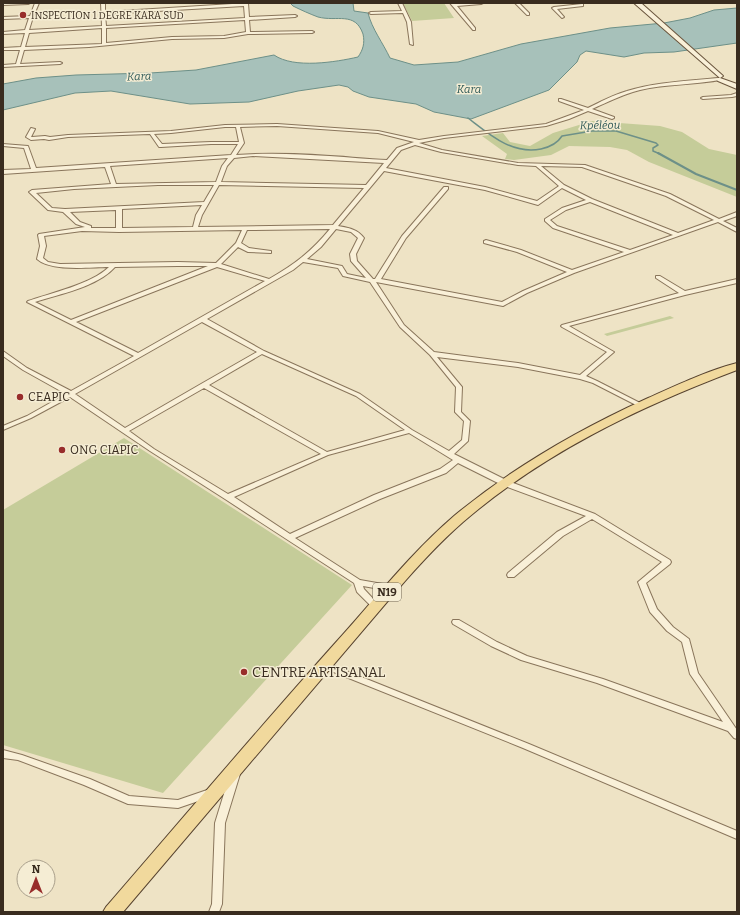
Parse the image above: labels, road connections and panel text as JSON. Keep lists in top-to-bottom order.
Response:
{
  "streets": {
    "main road": ["N19"]
  },
  "water": ["Kara", "Kpéléou"],
  "places": [
    "INSPECTION 1 DEGRE KARA SUD",
    "CEAPIC",
    "ONG CIAPIC",
    "CENTRE ARTISANAL"
  ],
  "north": "top"
}
